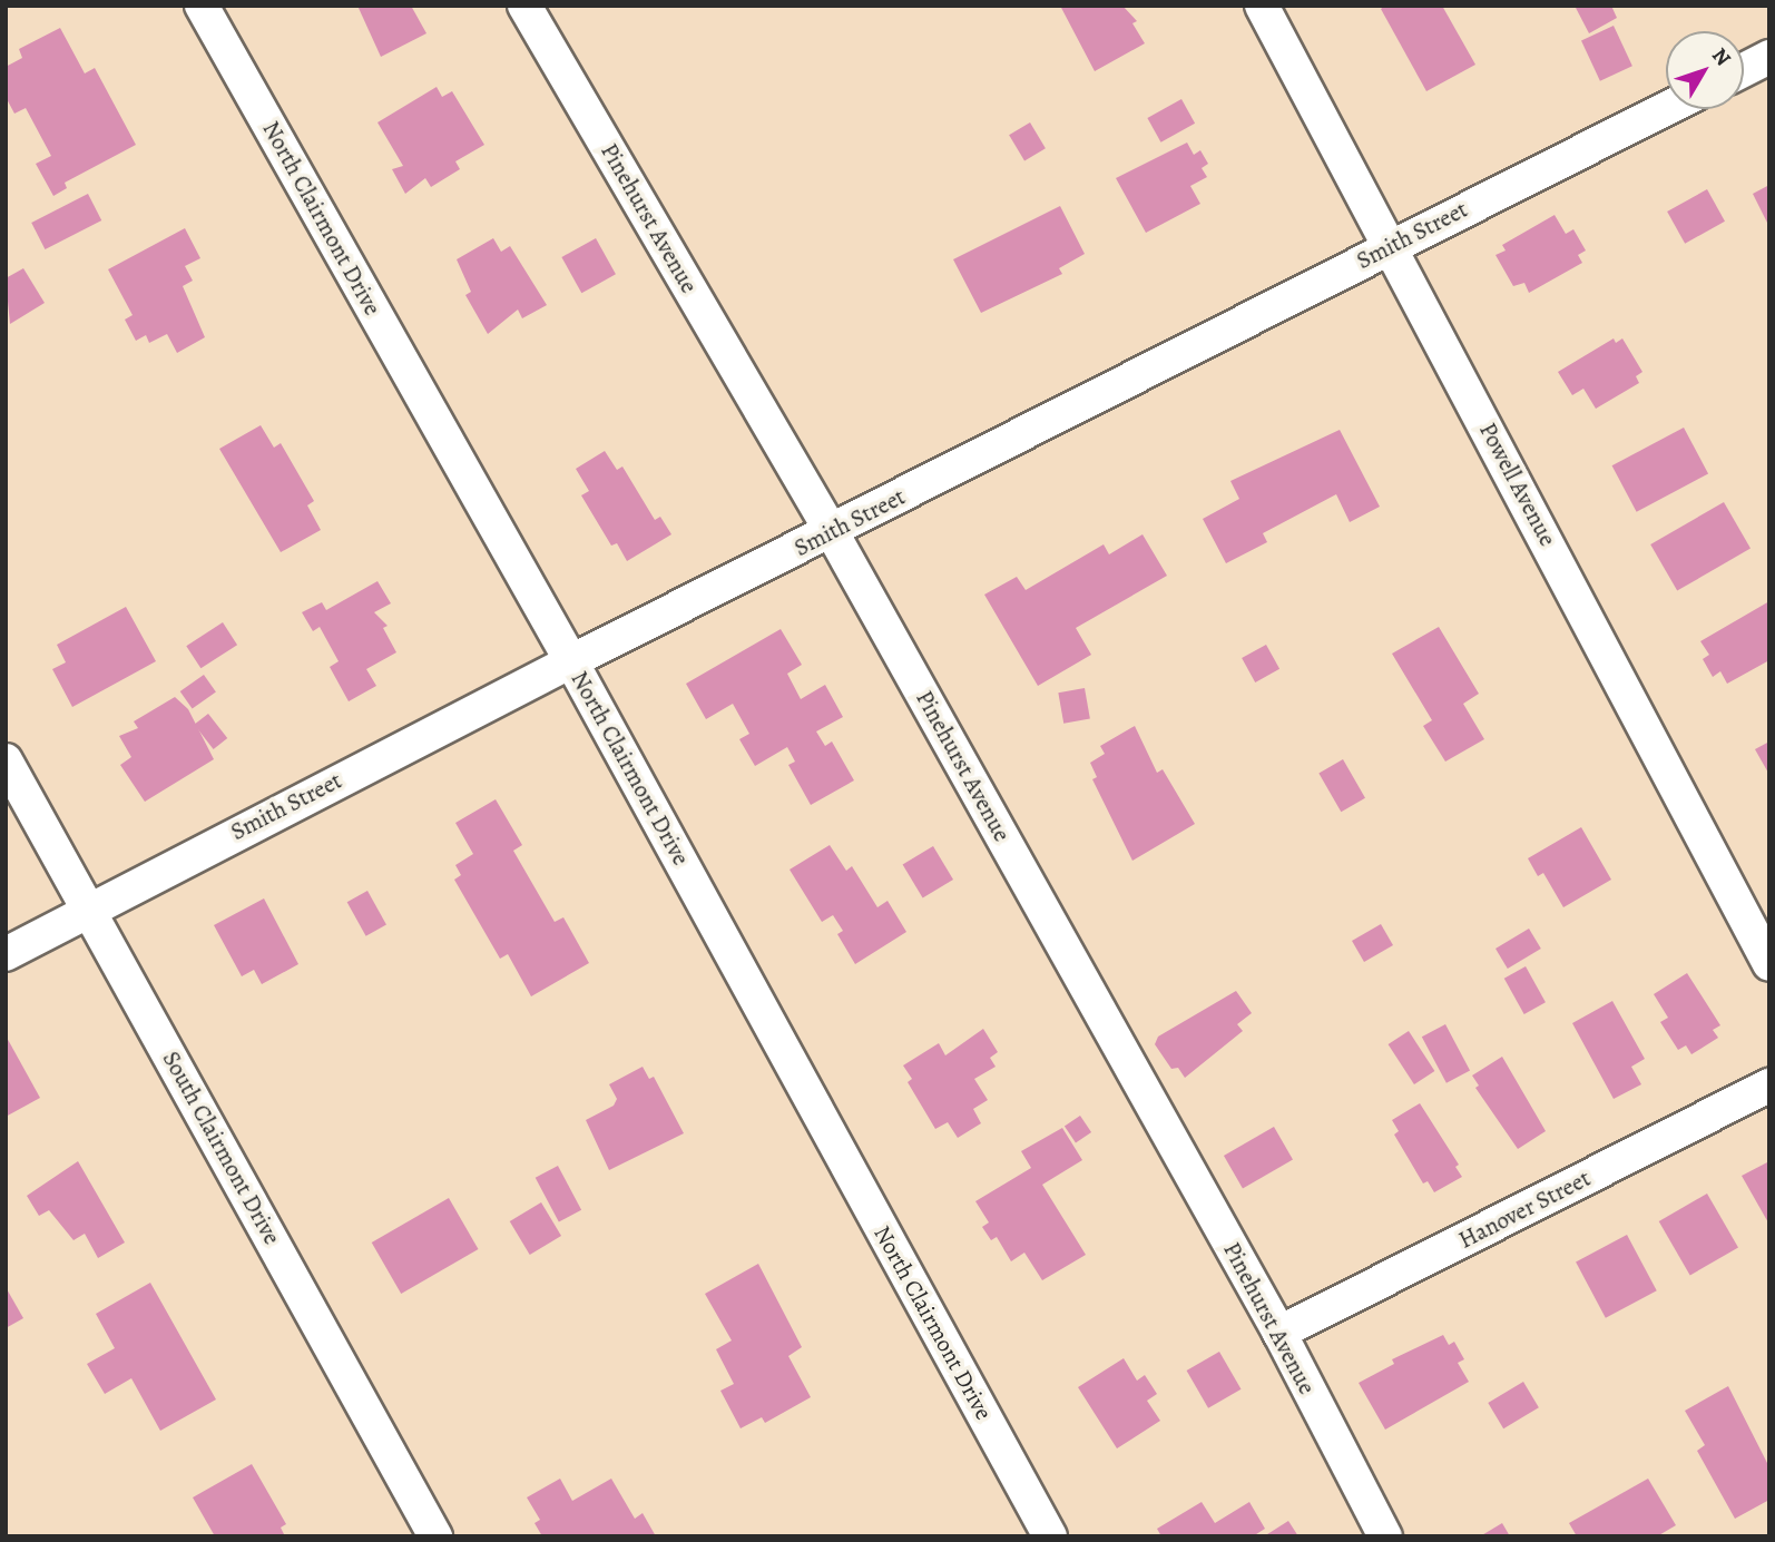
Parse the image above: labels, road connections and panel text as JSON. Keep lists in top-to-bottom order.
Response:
{
  "streets": {
    "street": [
      "North Clairmont Drive",
      "Pinehurst Avenue",
      "Smith Street",
      "Powell Avenue",
      "South Clairmont Drive",
      "Hanover Street"
    ]
  },
  "crossings": [
    ["North Clairmont Drive", "Smith Street"],
    ["Pinehurst Avenue", "Smith Street"],
    ["Pinehurst Avenue", "Hanover Street"],
    ["Smith Street", "Powell Avenue"],
    ["Smith Street", "South Clairmont Drive"]
  ],
  "north": "top right"
}
